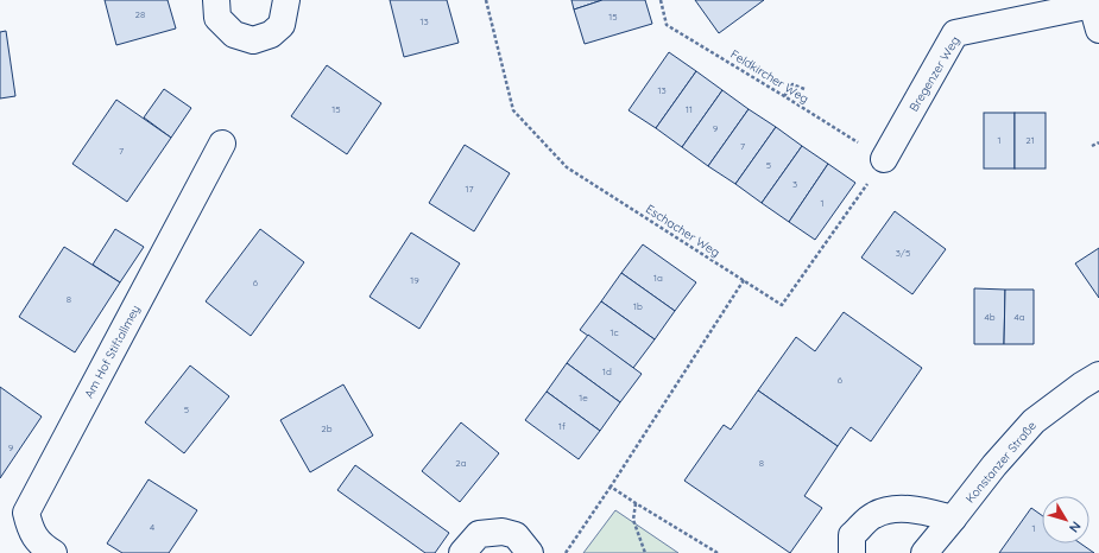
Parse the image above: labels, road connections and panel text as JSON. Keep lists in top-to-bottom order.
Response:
{
  "streets": {
    "street": ["Bregenzer Weg", "Am Hof Stiftallmey", "Konstanzer Straße"],
    "path": ["Feldkircher Weg", "Eschacher Weg"]
  },
  "crossings": [
    ["Bregenzer Weg", "Feldkircher Weg"],
    ["Bregenzer Weg", "Eschacher Weg"],
    ["Feldkircher Weg", "Eschacher Weg"]
  ],
  "house_numbers": [
    "28",
    "15",
    "13",
    "13",
    "15",
    "11",
    "9",
    "1",
    "21",
    "7",
    "7",
    "5",
    "3",
    "17",
    "1",
    "3/5",
    "1a",
    "19",
    "6",
    "8",
    "1b",
    "4b",
    "4a",
    "1c",
    "1d",
    "6",
    "1e",
    "5",
    "1f",
    "2b",
    "9",
    "2a",
    "8",
    "4",
    "1"
  ],
  "north": "bottom right"
}
